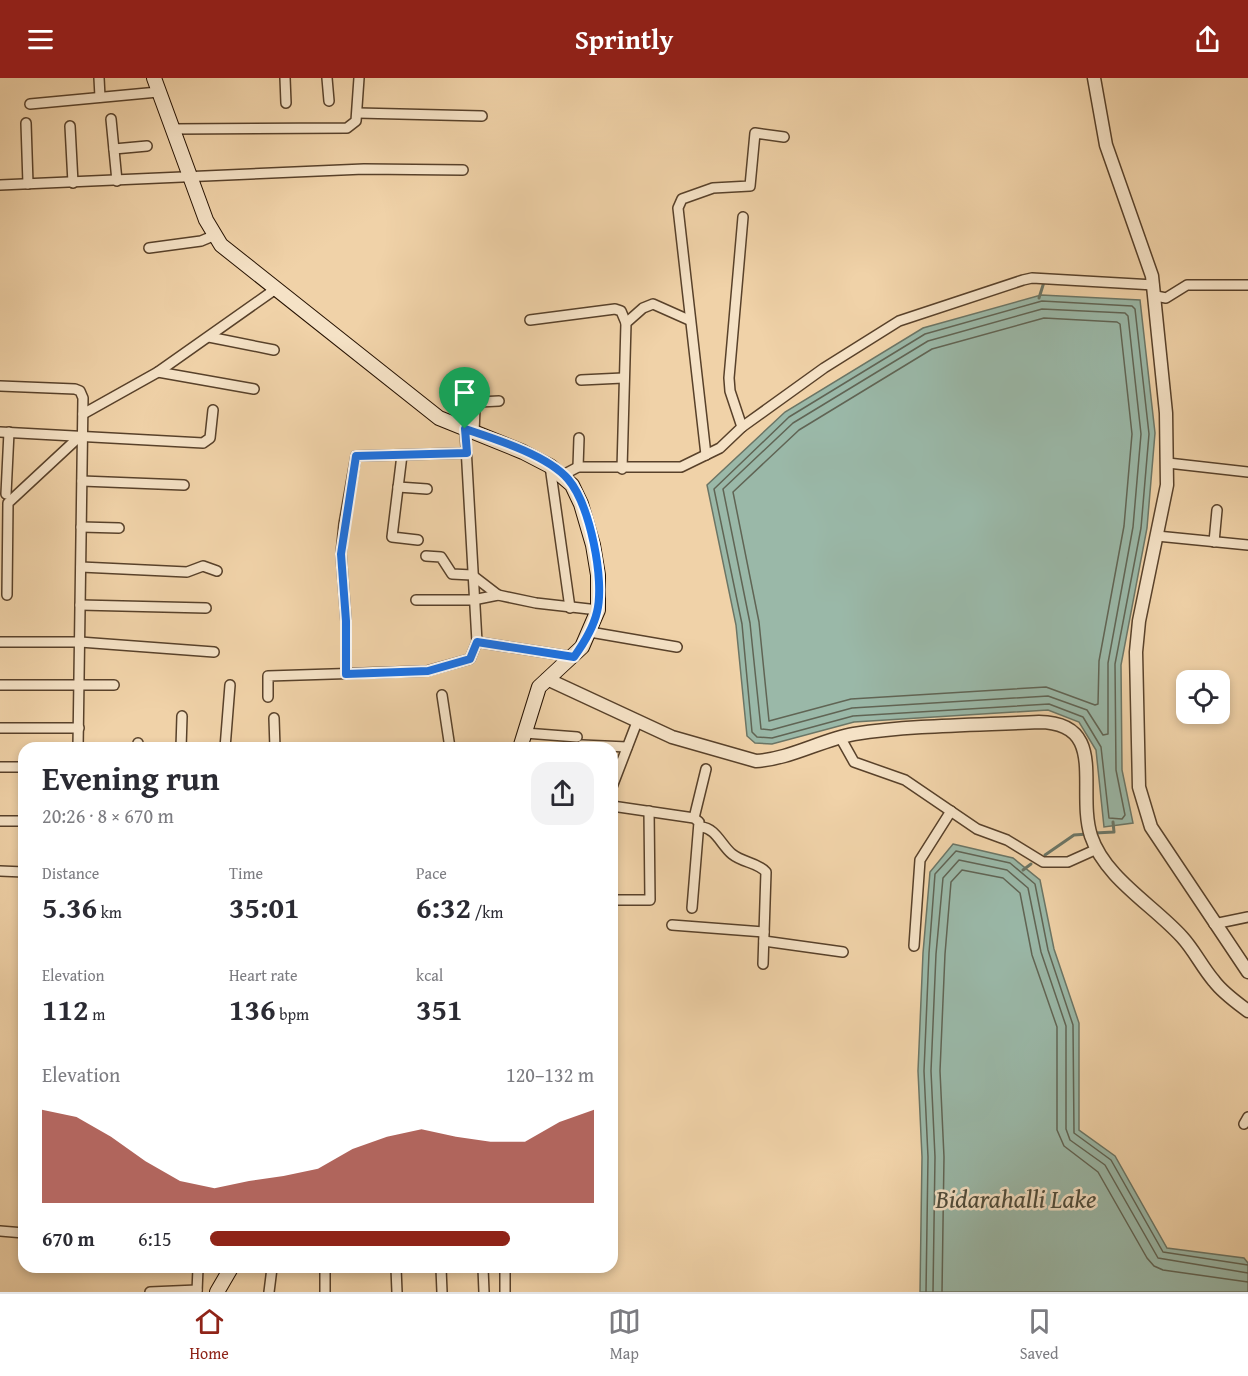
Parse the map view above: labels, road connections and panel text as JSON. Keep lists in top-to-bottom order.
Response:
{
  "water": ["Bidarahalli Lake"],
  "page": {
    "header": "Sprintly",
    "heading": ["Evening run", "20:26 · 8 × 670 m"],
    "stats": [
      ["Distance", "5.36 km"],
      ["Time", "35:01"],
      ["Pace", "6:32 /km"],
      ["Elevation", "112 m"],
      ["Heart rate", "136 bpm"],
      ["kcal", "351"]
    ],
    "chart": ["Elevation", "120–132 m"],
    "list": [
      {
        "name": "670 m",
        "note": "6:15"
      }
    ],
    "tabs": ["Home", "Map", "Saved"]
  }
}
